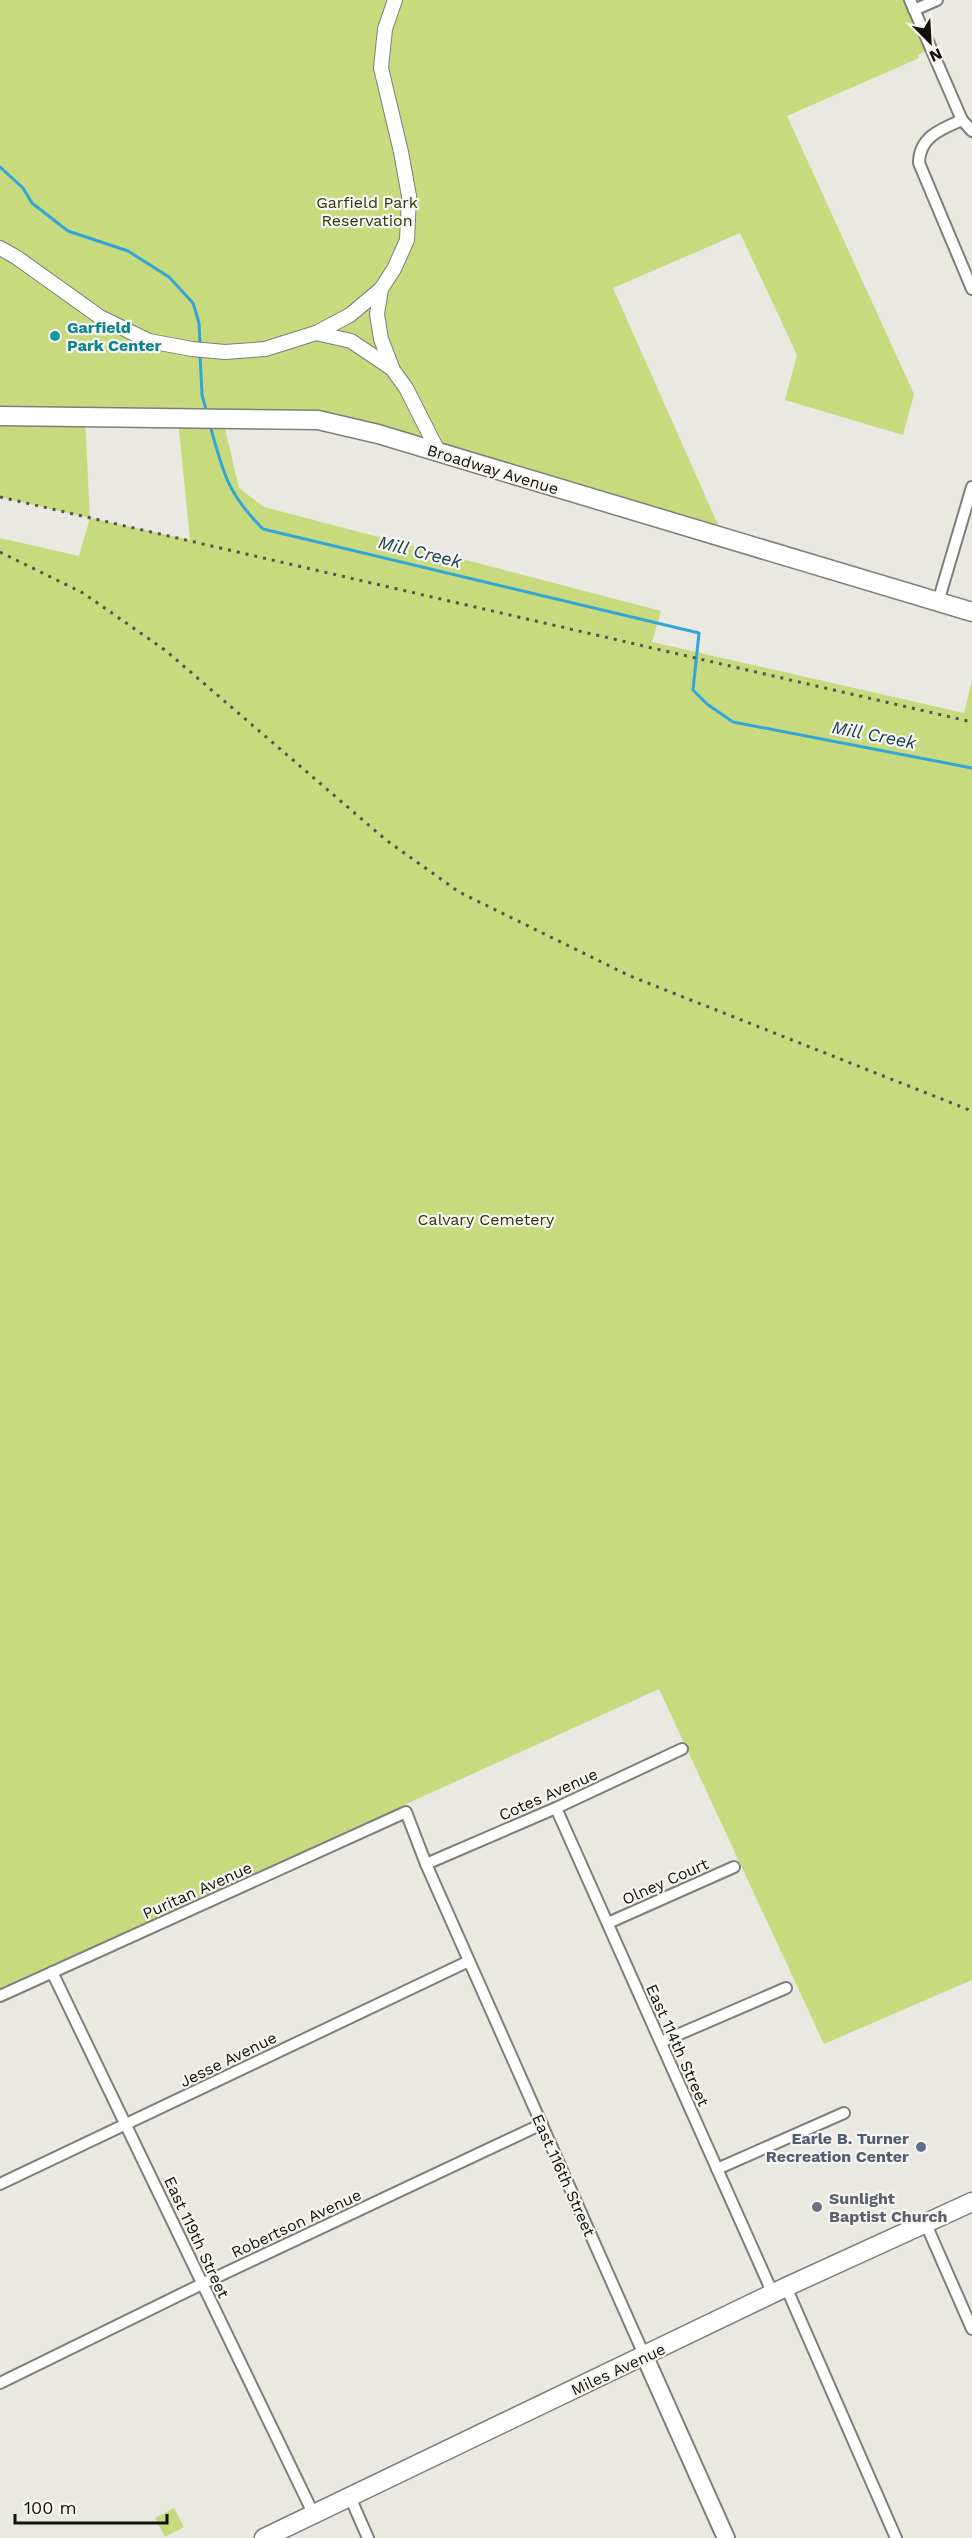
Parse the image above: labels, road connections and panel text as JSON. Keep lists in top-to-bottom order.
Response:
{
  "streets": {
    "main road": ["Broadway Avenue", "East 116th Street", "Miles Avenue"],
    "street": [
      "Cotes Avenue",
      "Olney Court",
      "Puritan Avenue",
      "East 114th Street",
      "Jesse Avenue",
      "Robertson Avenue",
      "East 119th Street"
    ]
  },
  "crossings": [
    ["Cotes Avenue", "East 114th Street"],
    ["Cotes Avenue", "East 116th Street"],
    ["Olney Court", "East 114th Street"],
    ["Puritan Avenue", "East 116th Street"],
    ["Puritan Avenue", "East 119th Street"],
    ["East 114th Street", "Miles Avenue"],
    ["Jesse Avenue", "East 116th Street"],
    ["Jesse Avenue", "East 119th Street"],
    ["East 116th Street", "Robertson Avenue"],
    ["East 116th Street", "Miles Avenue"],
    ["Robertson Avenue", "East 119th Street"],
    ["East 119th Street", "Miles Avenue"]
  ],
  "water": ["Mill Creek"],
  "parks": ["Garfield Park Reservation", "Calvary Cemetery"],
  "places": ["Garfield Park Center", "Earle B. Turner Recreation Center", "Sunlight Baptist Church"],
  "scale_bar": "100 m",
  "north": "bottom right"
}
